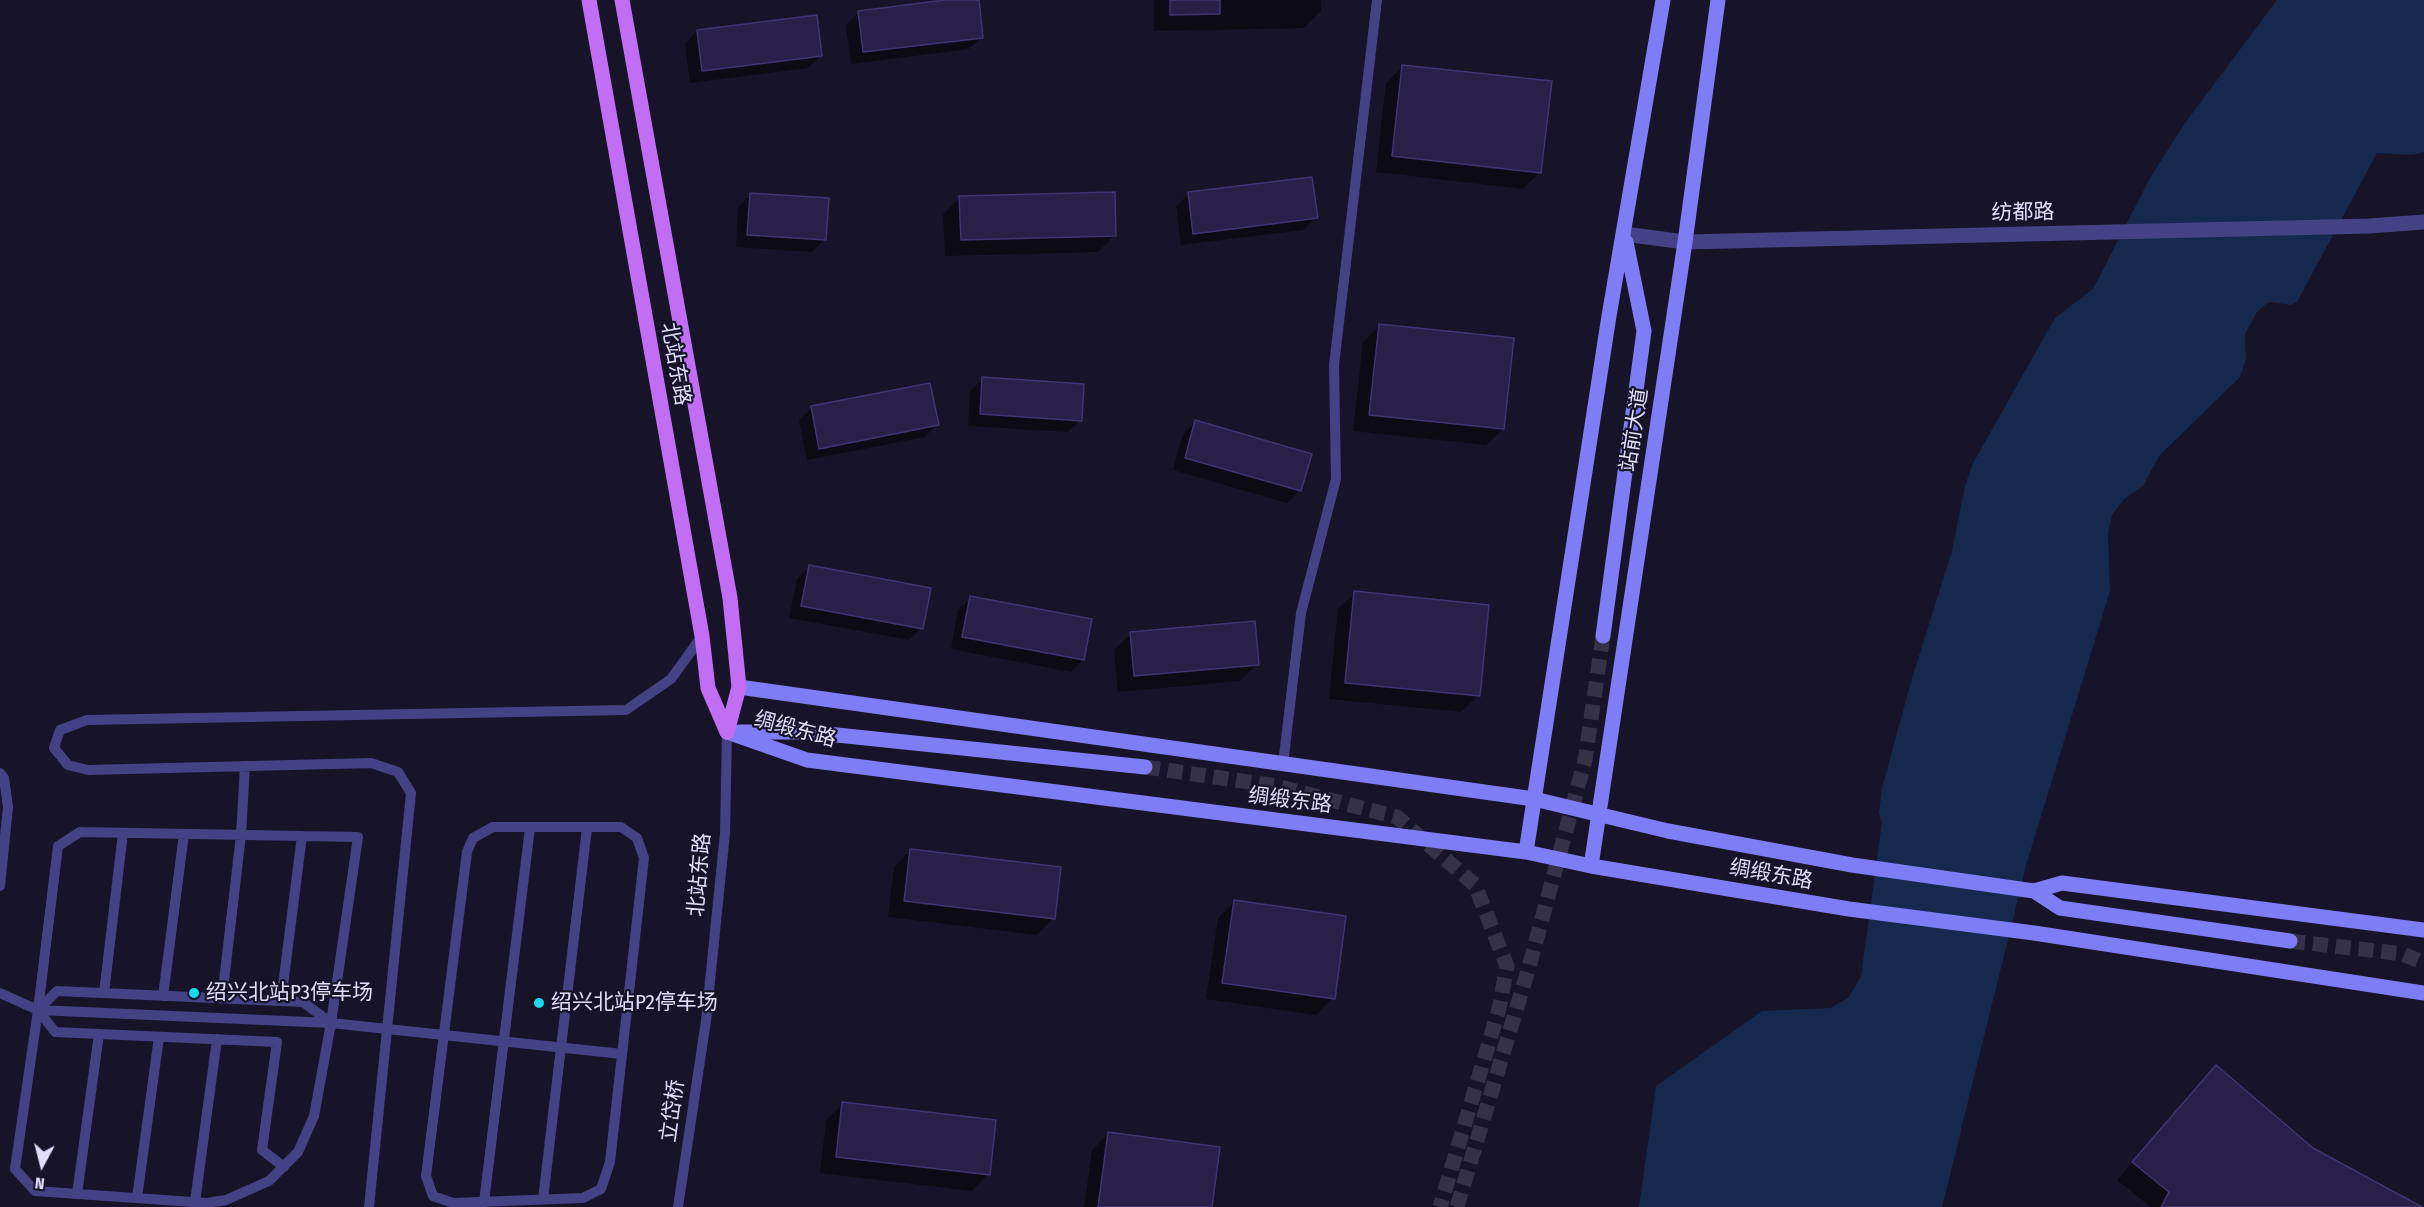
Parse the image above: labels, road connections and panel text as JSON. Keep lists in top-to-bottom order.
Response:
{
  "streets": {
    "main road": ["北站东路", "站前大道", "绸缎东路"],
    "street": ["纺都路"],
    "lane": ["立岱桥"]
  },
  "crossings": [
    ["纺都路", "站前大道"],
    ["北站东路", "绸缎东路"],
    ["北站东路", "立岱桥"],
    ["站前大道", "绸缎东路"]
  ],
  "places": ["绍兴北站P3停车场", "绍兴北站P2停车场"],
  "north": "bottom"
}
